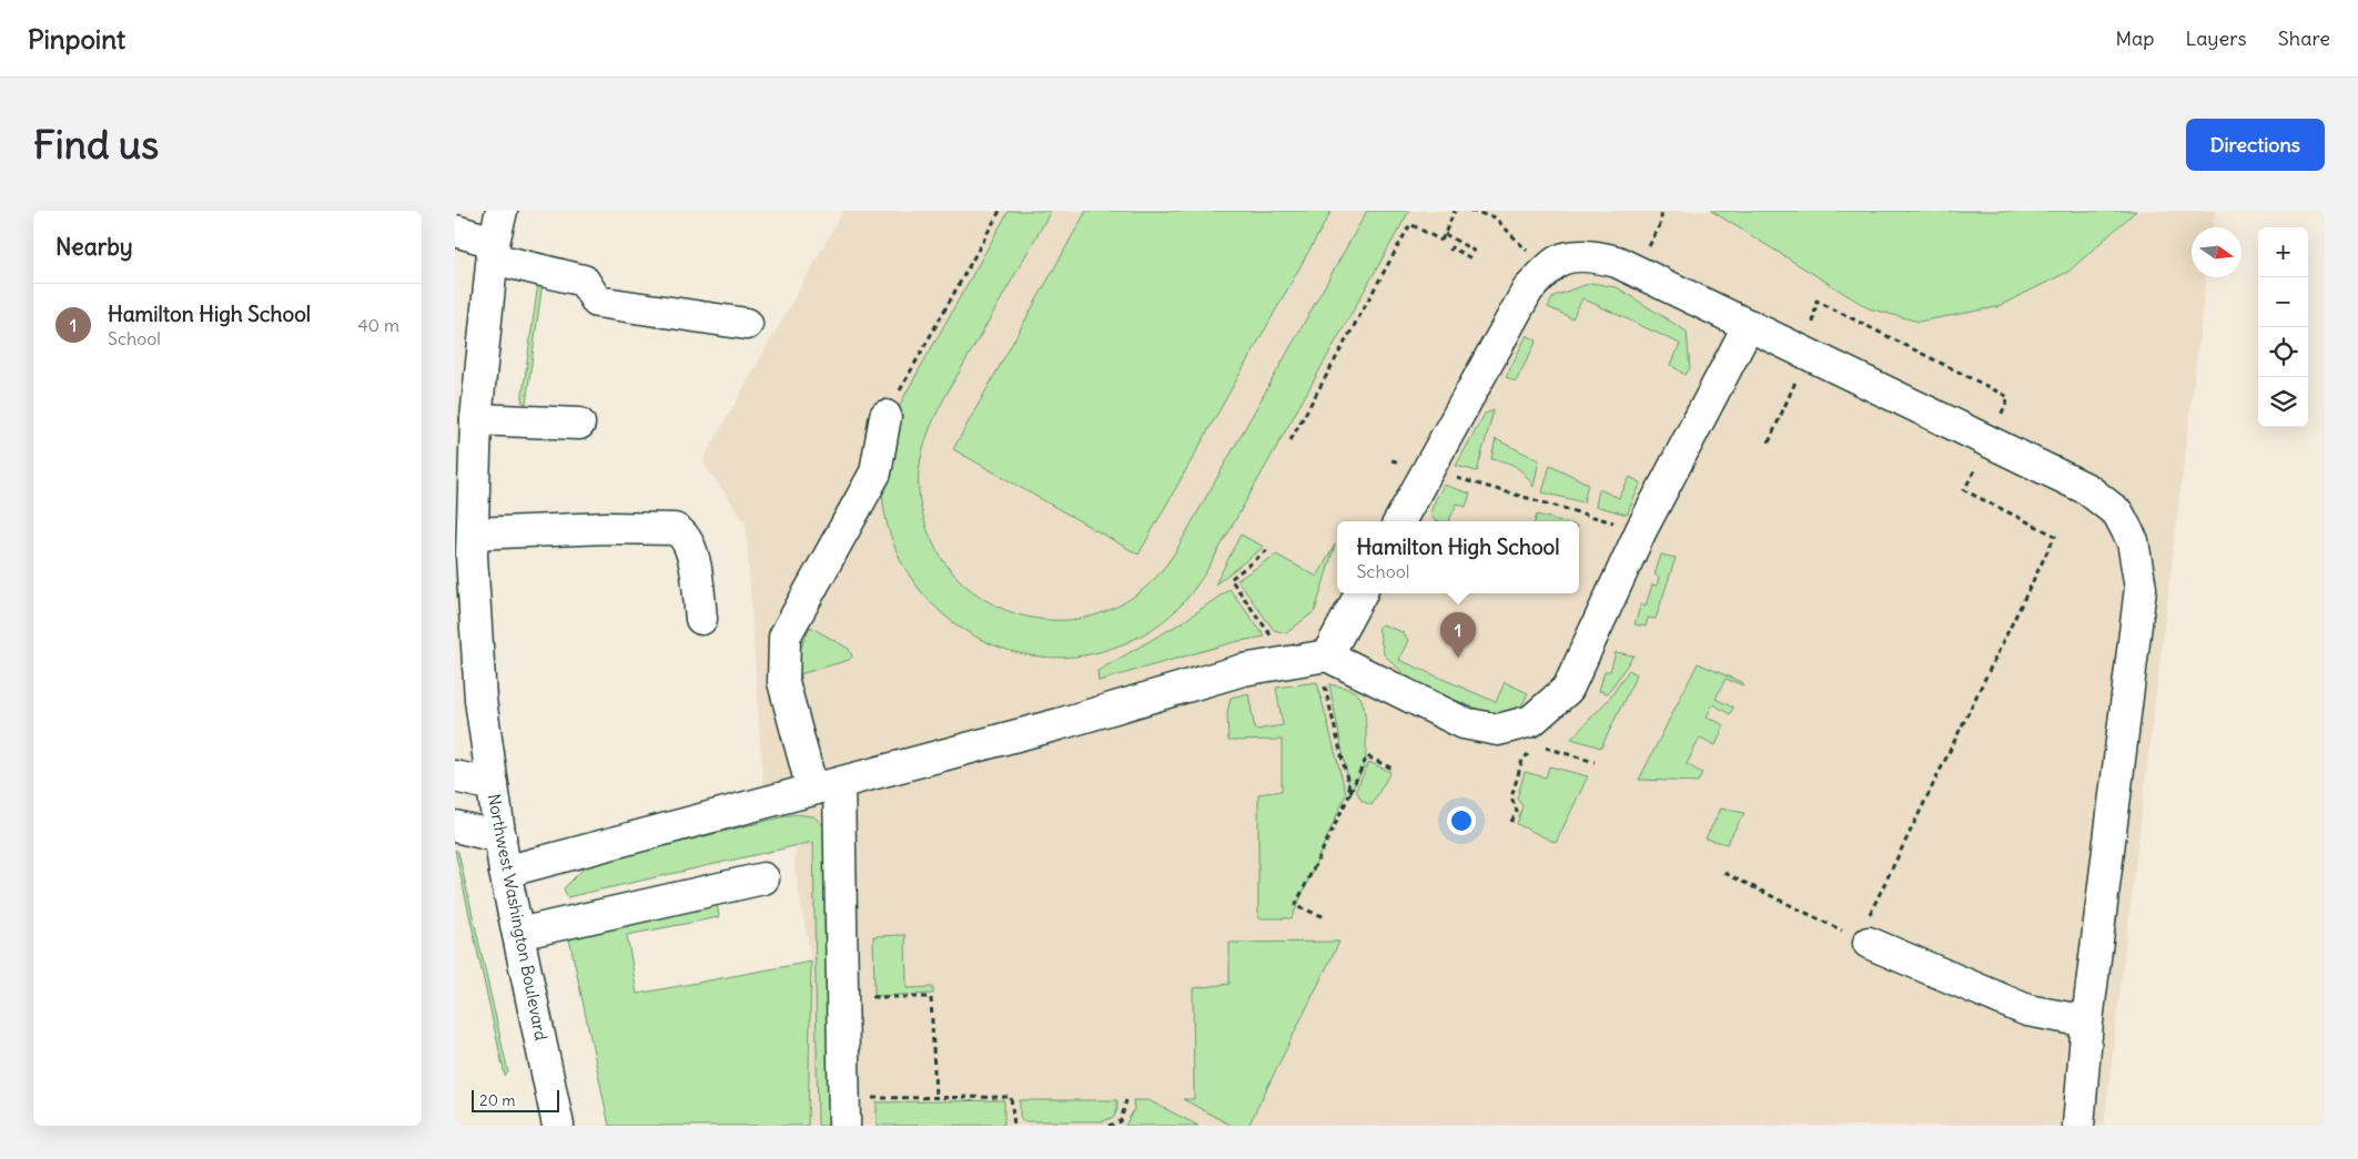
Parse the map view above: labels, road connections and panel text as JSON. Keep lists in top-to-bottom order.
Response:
{
  "streets": {
    "main road": ["Northwest Washington Boulevard"]
  },
  "scale_bar": "20 m",
  "north": "right",
  "page": {
    "header": "Pinpoint",
    "nav": ["Map", "Layers", "Share"],
    "buttons": "Directions",
    "title": "Find us",
    "heading": "Nearby",
    "map_buttons": ["+", "−"],
    "list": [
      {
        "mark": "1",
        "name": "Hamilton High School",
        "note": "School",
        "value": "40 m"
      }
    ],
    "popup": ["Hamilton High School", "School"],
    "pins": "1",
    "scale": "20 m"
  }
}
